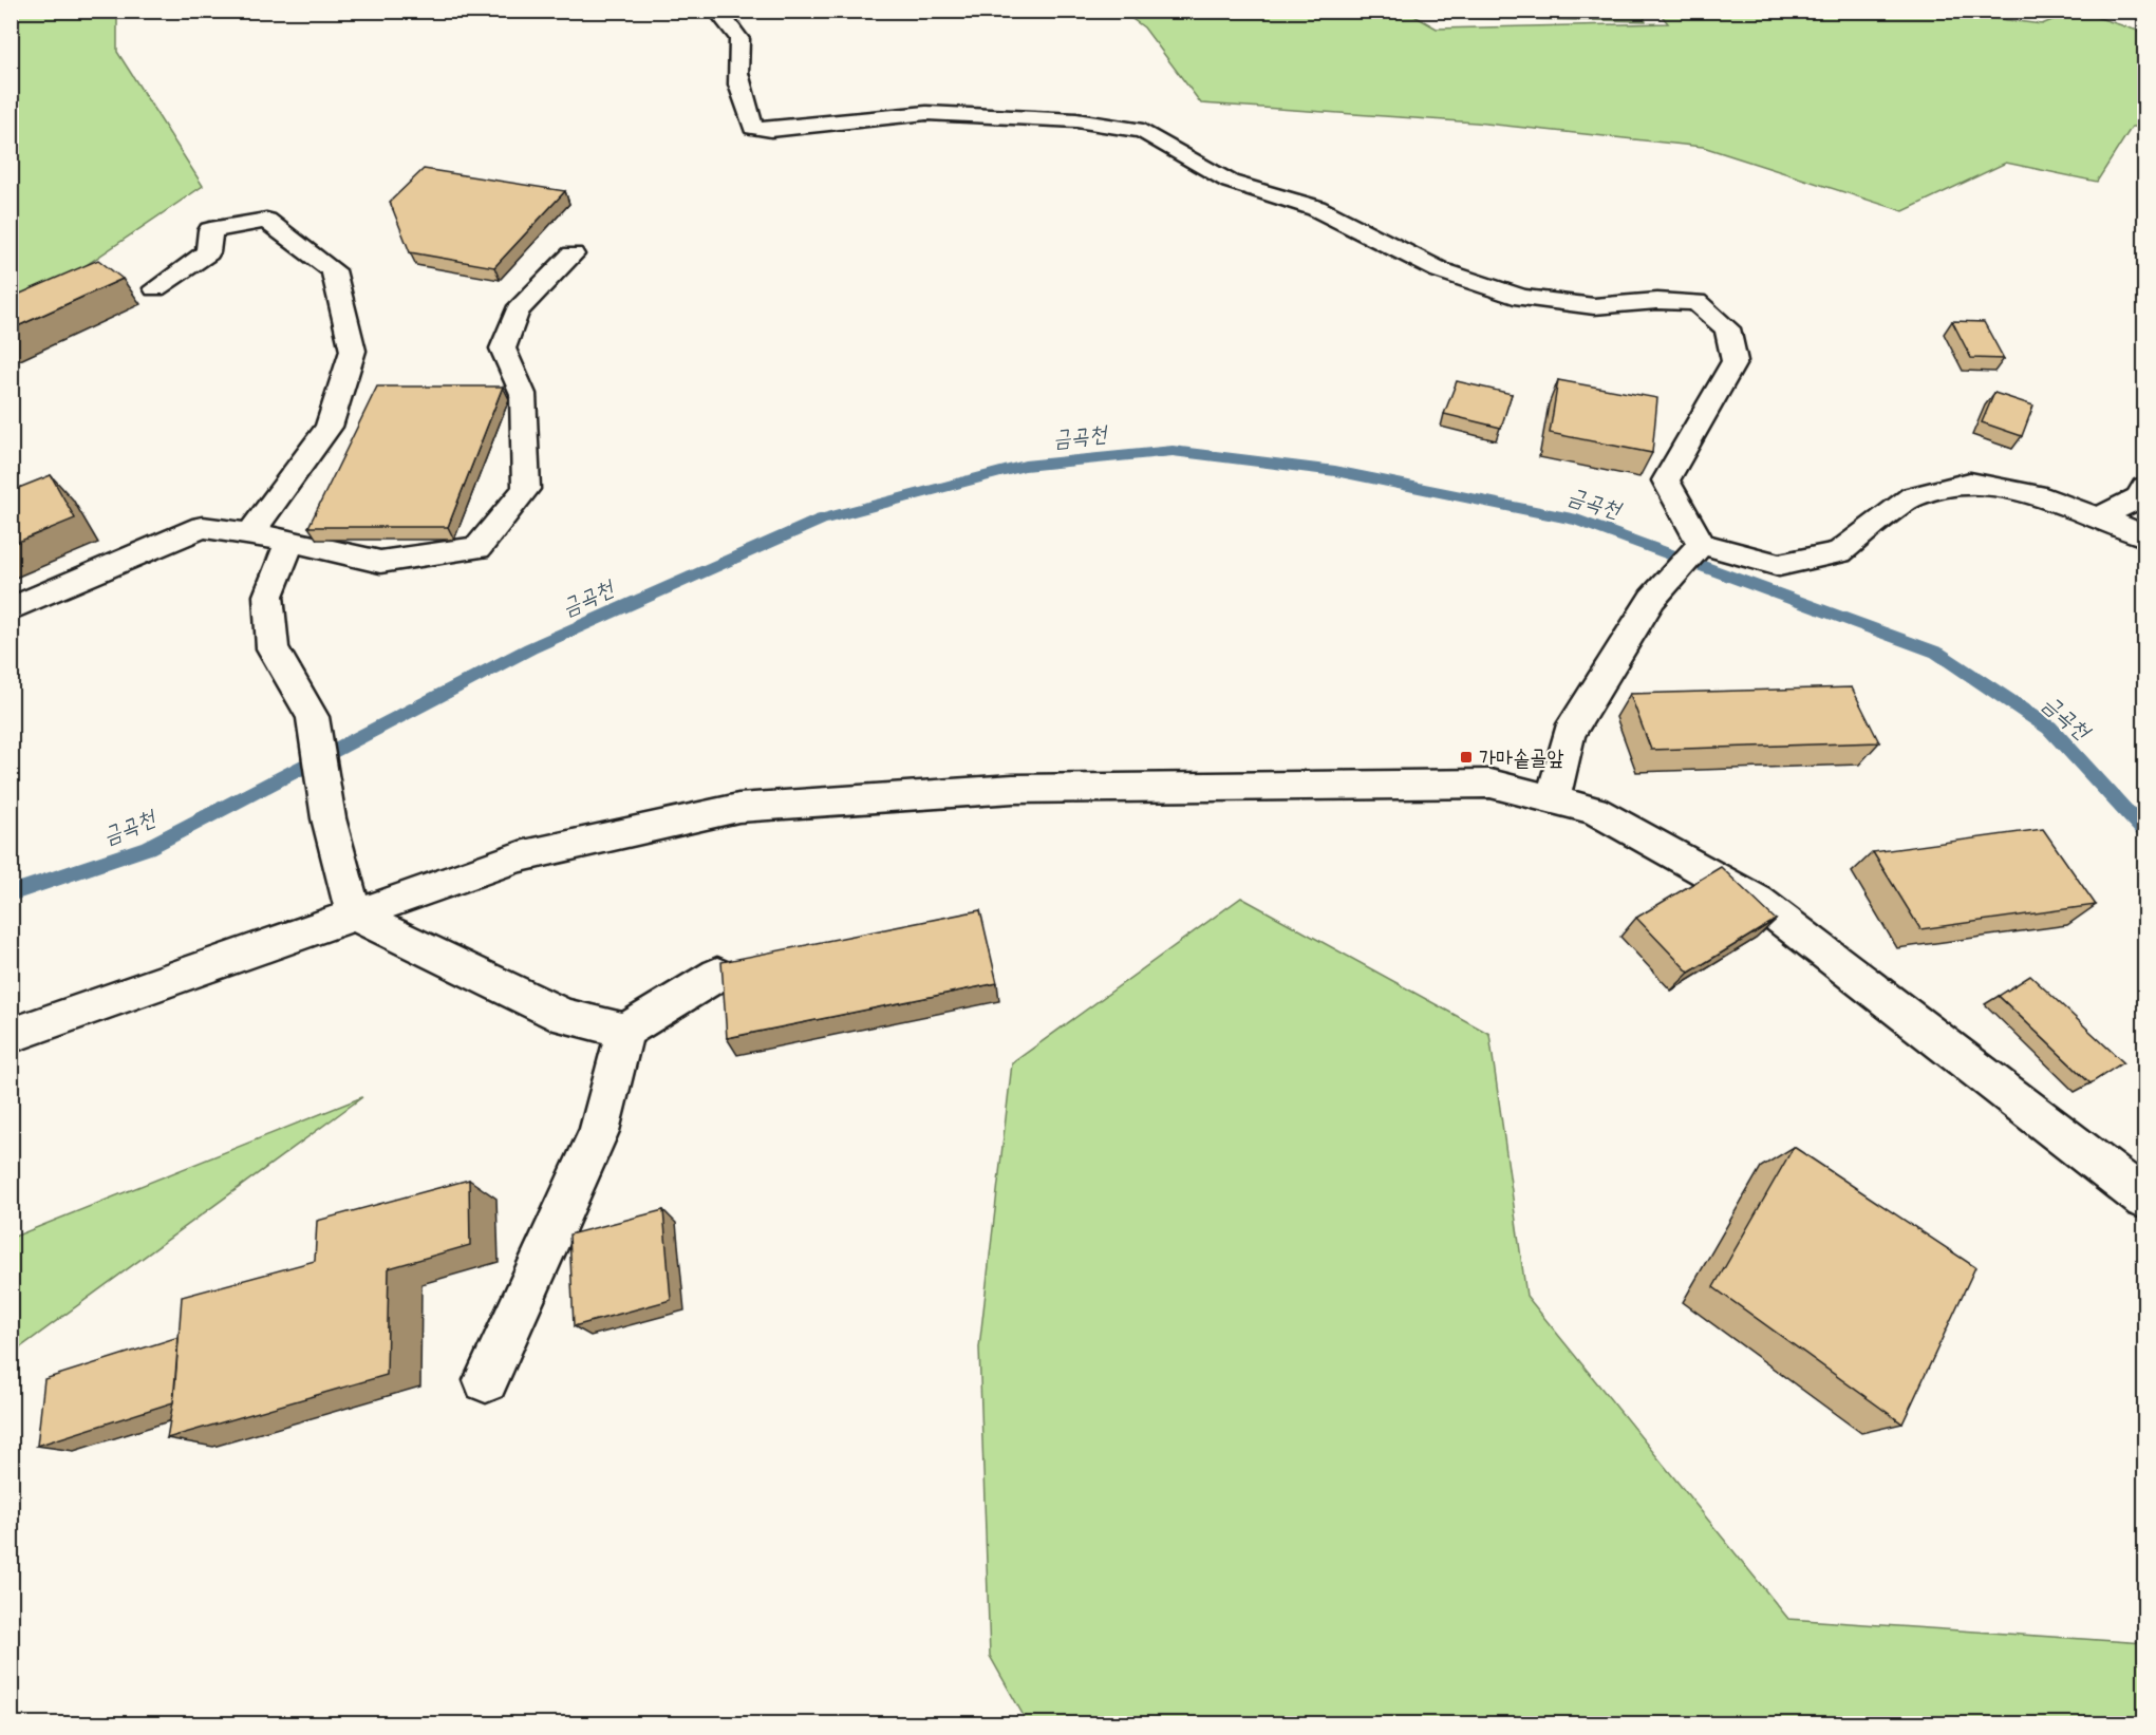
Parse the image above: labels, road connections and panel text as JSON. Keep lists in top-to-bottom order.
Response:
{
  "water": ["금곡천"],
  "places": {
    "transit": ["가마솥골앞"]
  }
}
